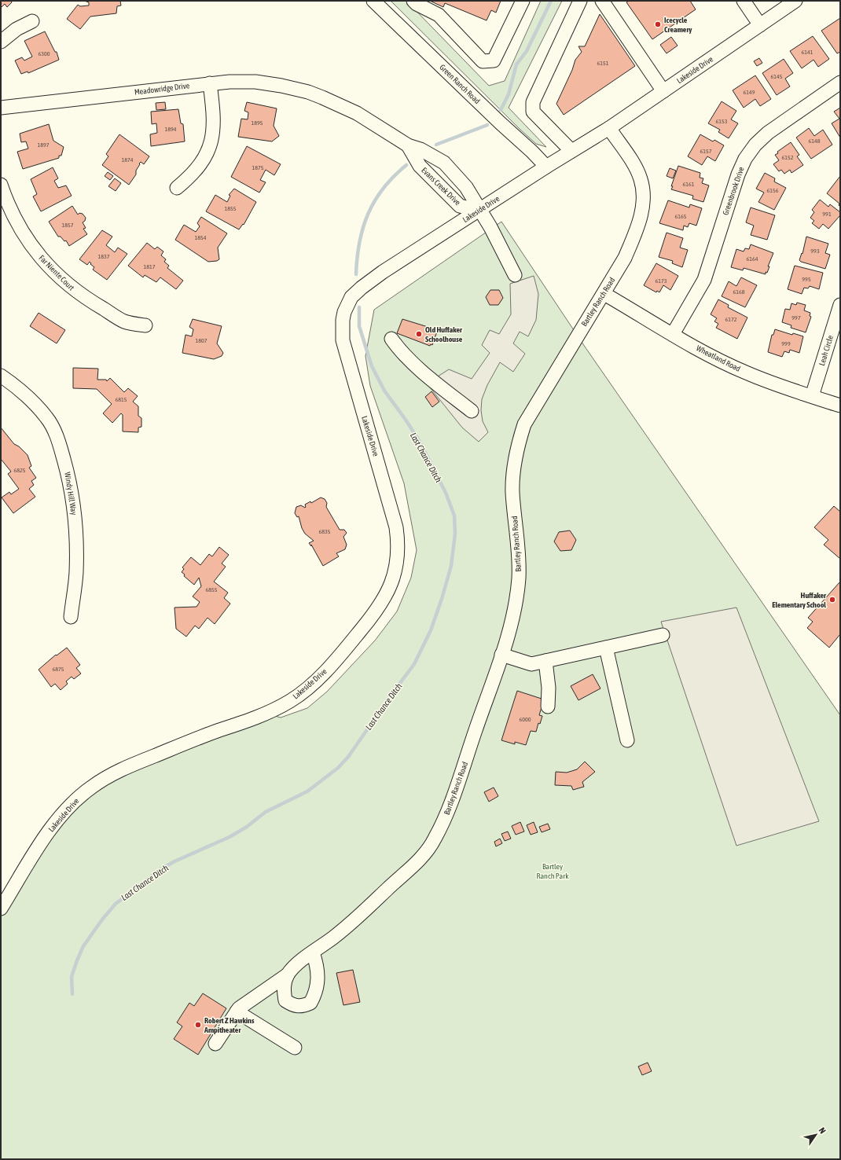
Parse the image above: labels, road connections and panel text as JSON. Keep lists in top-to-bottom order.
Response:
{
  "streets": {
    "street": [
      "Lakeside Drive",
      "Green Ranch Road",
      "Meadowridge Drive",
      "Evans Creek Drive",
      "Greenbrook Drive",
      "Far Niente Court",
      "Bartley Ranch Road",
      "Leah Circle",
      "Wheatland Road",
      "Windy Hill Way"
    ]
  },
  "crossings": [
    ["Lakeside Drive", "Green Ranch Road"],
    ["Lakeside Drive", "Evans Creek Drive"],
    ["Lakeside Drive", "Bartley Ranch Road"],
    ["Meadowridge Drive", "Evans Creek Drive"],
    ["Greenbrook Drive", "Wheatland Road"],
    ["Bartley Ranch Road", "Wheatland Road"],
    ["Leah Circle", "Wheatland Road"]
  ],
  "water": ["Last Chance Ditch"],
  "parks": ["Bartley Ranch Park"],
  "places": [
    "Icecycle Creamery",
    "Old Huffaker Schoolhouse",
    "Huffaker Elementary School",
    "Robert Z Hawkins Ampitheater"
  ],
  "house_numbers": [
    "6141",
    "6300",
    "6151",
    "6145",
    "6149",
    "6153",
    "1895",
    "1894",
    "6148",
    "1897",
    "6157",
    "6152",
    "1874",
    "1875",
    "6161",
    "6156",
    "1855",
    "991",
    "6165",
    "1857",
    "1854",
    "993",
    "1837",
    "6164",
    "1817",
    "995",
    "6173",
    "6168",
    "997",
    "6172",
    "1807",
    "999",
    "6815",
    "6825",
    "6835",
    "6855",
    "6875",
    "6000"
  ],
  "north": "top right"
}
